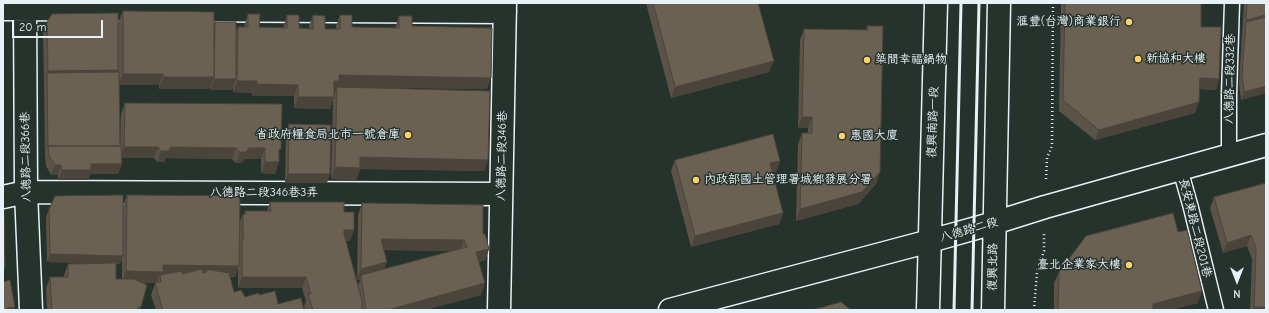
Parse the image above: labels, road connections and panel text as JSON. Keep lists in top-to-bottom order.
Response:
{
  "streets": {
    "street": [
      "復興南路一段",
      "八德路二段346巷",
      "八德路二段366巷",
      "八德路二段346巷3弄",
      "八德路二段",
      "復興北路"
    ],
    "lane": ["八德路二段332巷", "長安東路二段201巷"]
  },
  "crossings": [
    ["八德路二段332巷", "八德路二段"],
    ["復興南路一段", "八德路二段"],
    ["八德路二段346巷", "八德路二段346巷3弄"],
    ["八德路二段366巷", "八德路二段346巷3弄"],
    ["長安東路二段201巷", "八德路二段"],
    ["八德路二段", "復興北路"]
  ],
  "places": [
    "滙豐(台灣)商業銀行",
    "新協和大樓",
    "築間幸福鍋物",
    "省政府糧食局北市一號倉庫",
    "惠國大廈",
    "內政部國土管理署城鄉發展分署",
    "臺北企業家大樓"
  ],
  "scale_bar": "20 m",
  "north": "bottom"
}
